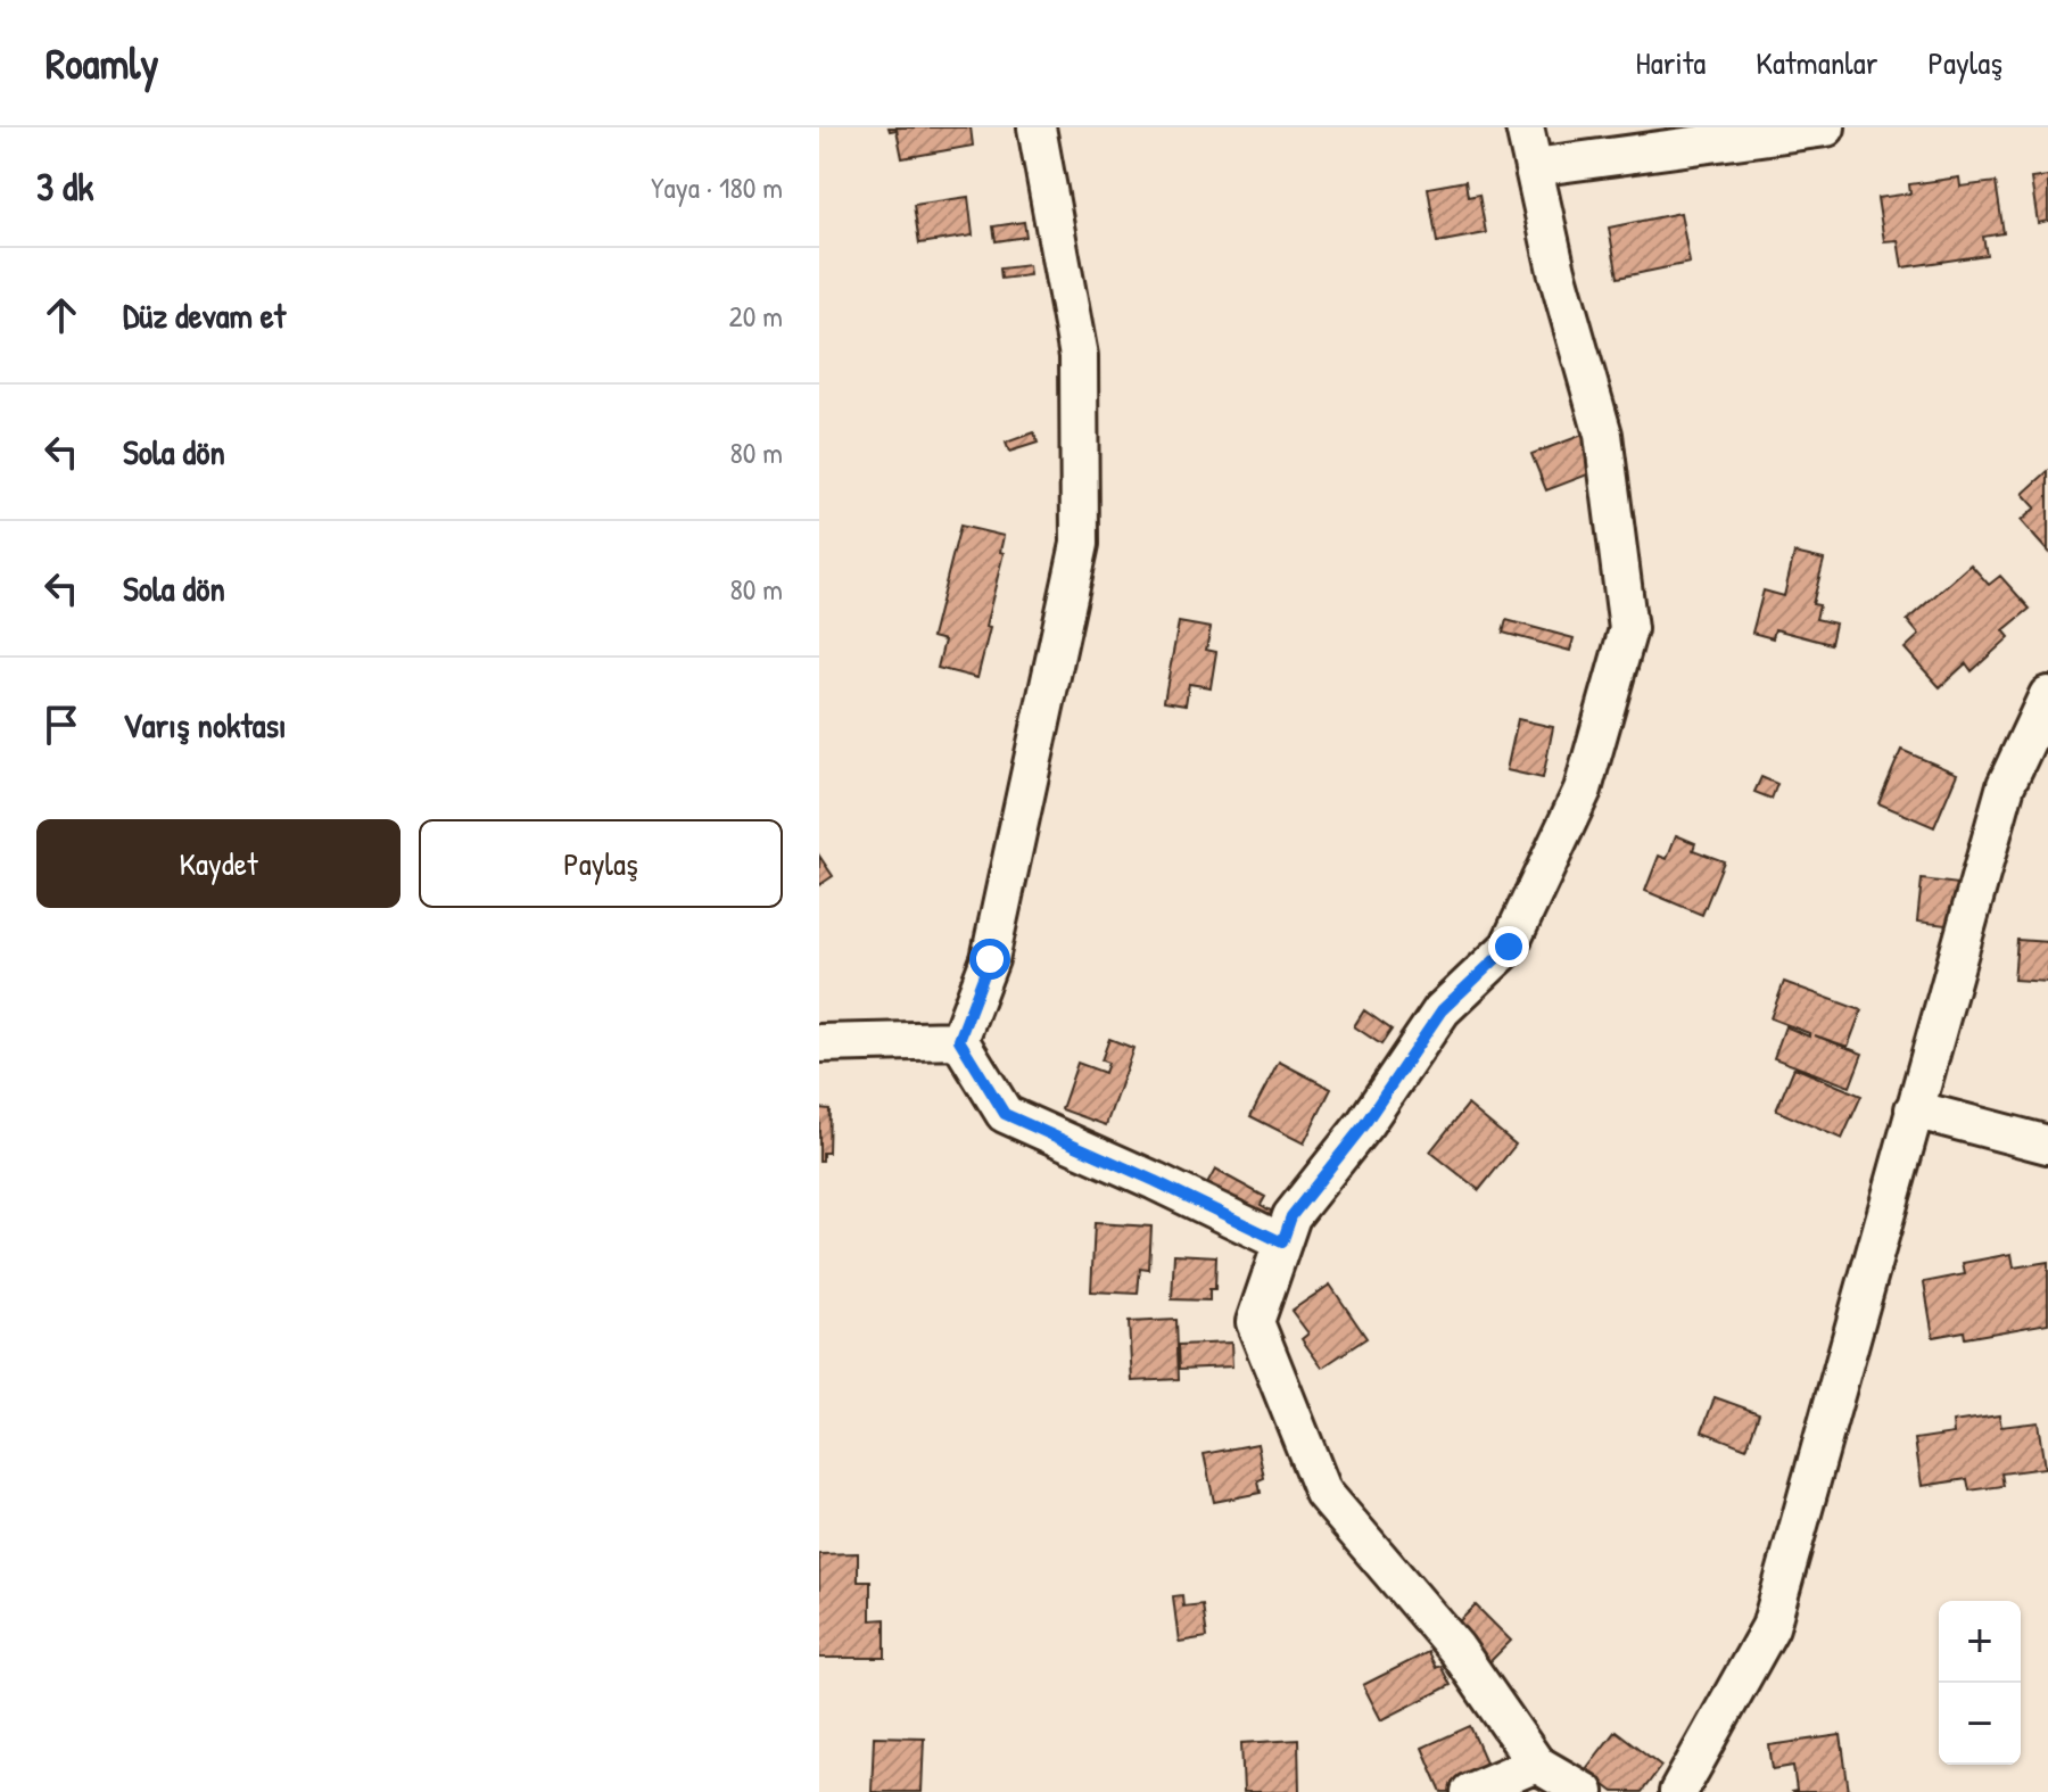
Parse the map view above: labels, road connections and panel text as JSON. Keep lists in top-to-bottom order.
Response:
{
  "page": {
    "header": "Roamly",
    "nav": ["Harita", "Katmanlar", "Paylaş"],
    "heading": ["3 dk", "Yaya · 180 m"],
    "list": [
      ["Düz devam et", "20 m"],
      ["Sola dön", "80 m"],
      ["Sola dön", "80 m"],
      "Varış noktası"
    ],
    "buttons": ["Kaydet", "Paylaş"],
    "map_buttons": ["+", "−"]
  }
}
